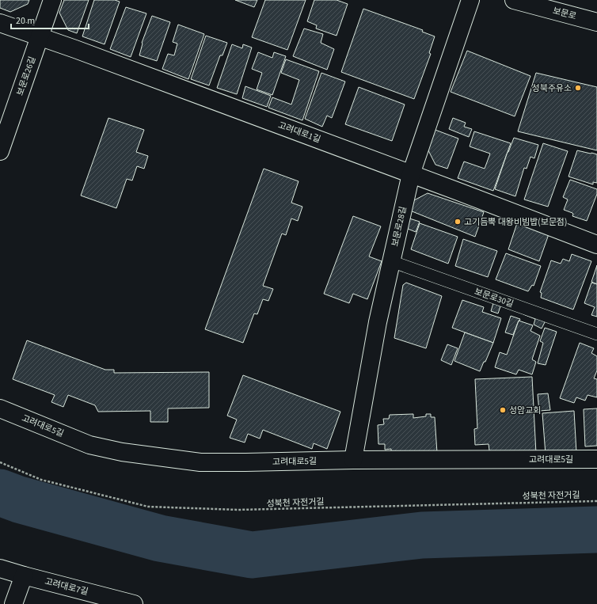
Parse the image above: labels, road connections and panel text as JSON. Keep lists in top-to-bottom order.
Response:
{
  "streets": {
    "street": [
      "보문로",
      "보문로26길",
      "고려대로1길",
      "보문로28길",
      "고려대로5길",
      "고려대로7길"
    ],
    "lane": ["보문로30길"],
    "path": ["성북천 자전거길"]
  },
  "crossings": [
    ["보문로26길", "고려대로1길"],
    ["고려대로1길", "보문로28길"],
    ["보문로28길", "보문로30길"],
    ["보문로28길", "고려대로5길"]
  ],
  "places": ["성북주유소", "고기듬뿍 대왕비빔밥(보문점)", "성암교회"],
  "scale_bar": "20 m"
}
